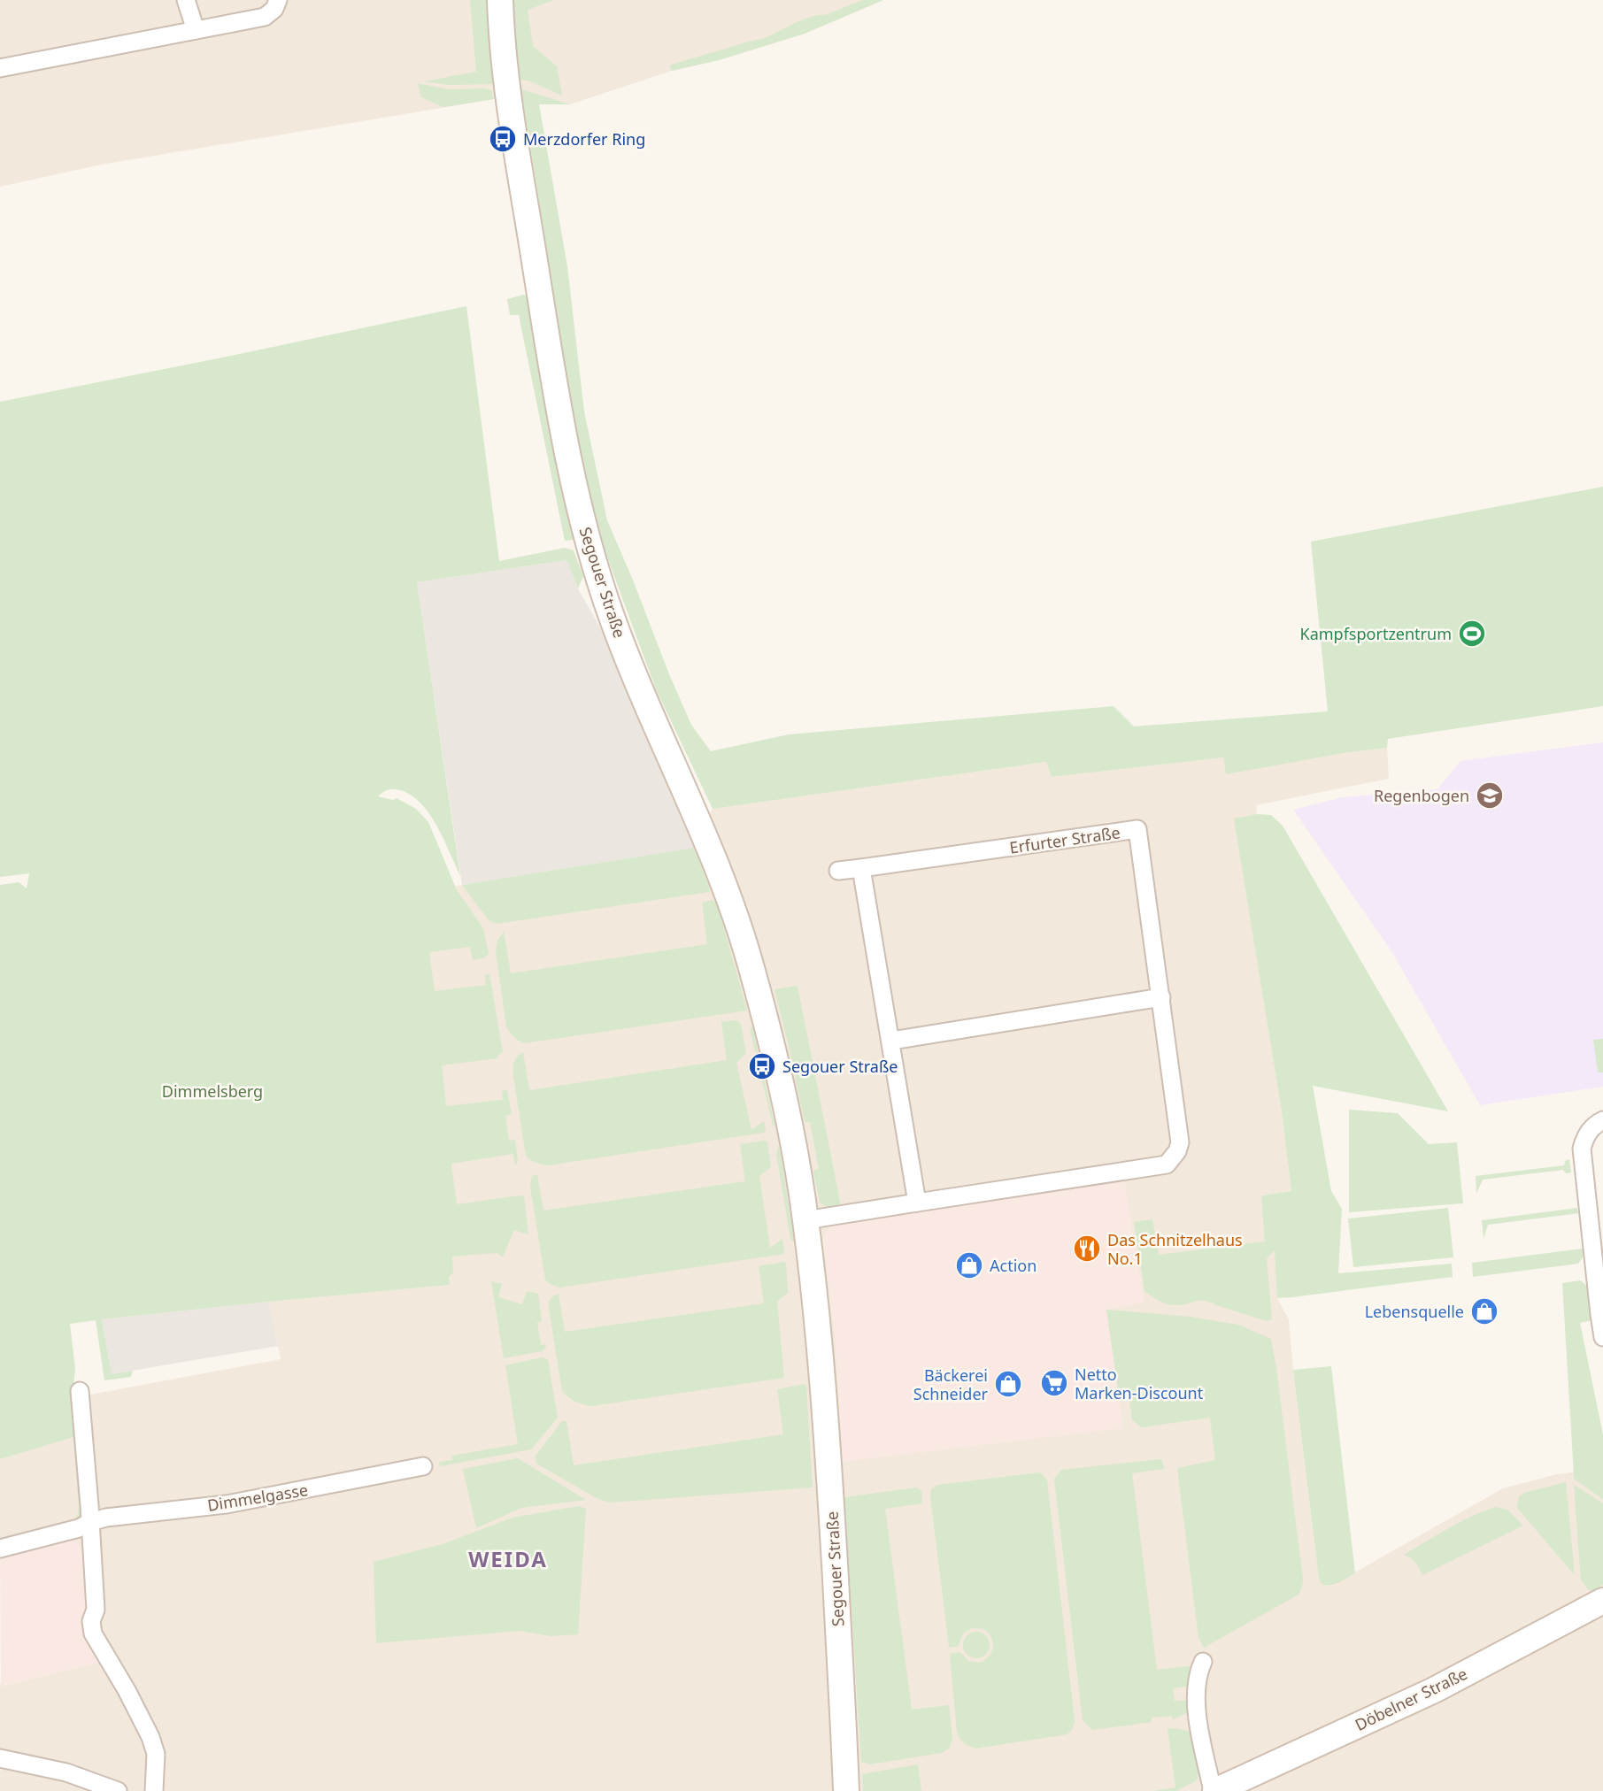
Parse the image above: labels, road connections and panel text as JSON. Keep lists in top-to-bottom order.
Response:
{
  "streets": {
    "street": [
      "Segouer Straße",
      "Erfurter Straße",
      "Dimmelgasse",
      "Döbelner Straße"
    ]
  },
  "crossings": [
    ["Segouer Straße", "Erfurter Straße"]
  ],
  "districts": ["WEIDA"],
  "parks": ["Dimmelsberg"],
  "places": {
    "bus stop": ["Merzdorfer Ring", "Segouer Straße"],
    "sports": ["Kampfsportzentrum"],
    "school or university": ["Regenbogen"],
    "restaurant": ["Das Schnitzelhaus No.1"],
    "shop": ["Action", "Lebensquelle", "Bäckerei Schneider"],
    "supermarket": ["Netto Marken-Discount"]
  }
}
